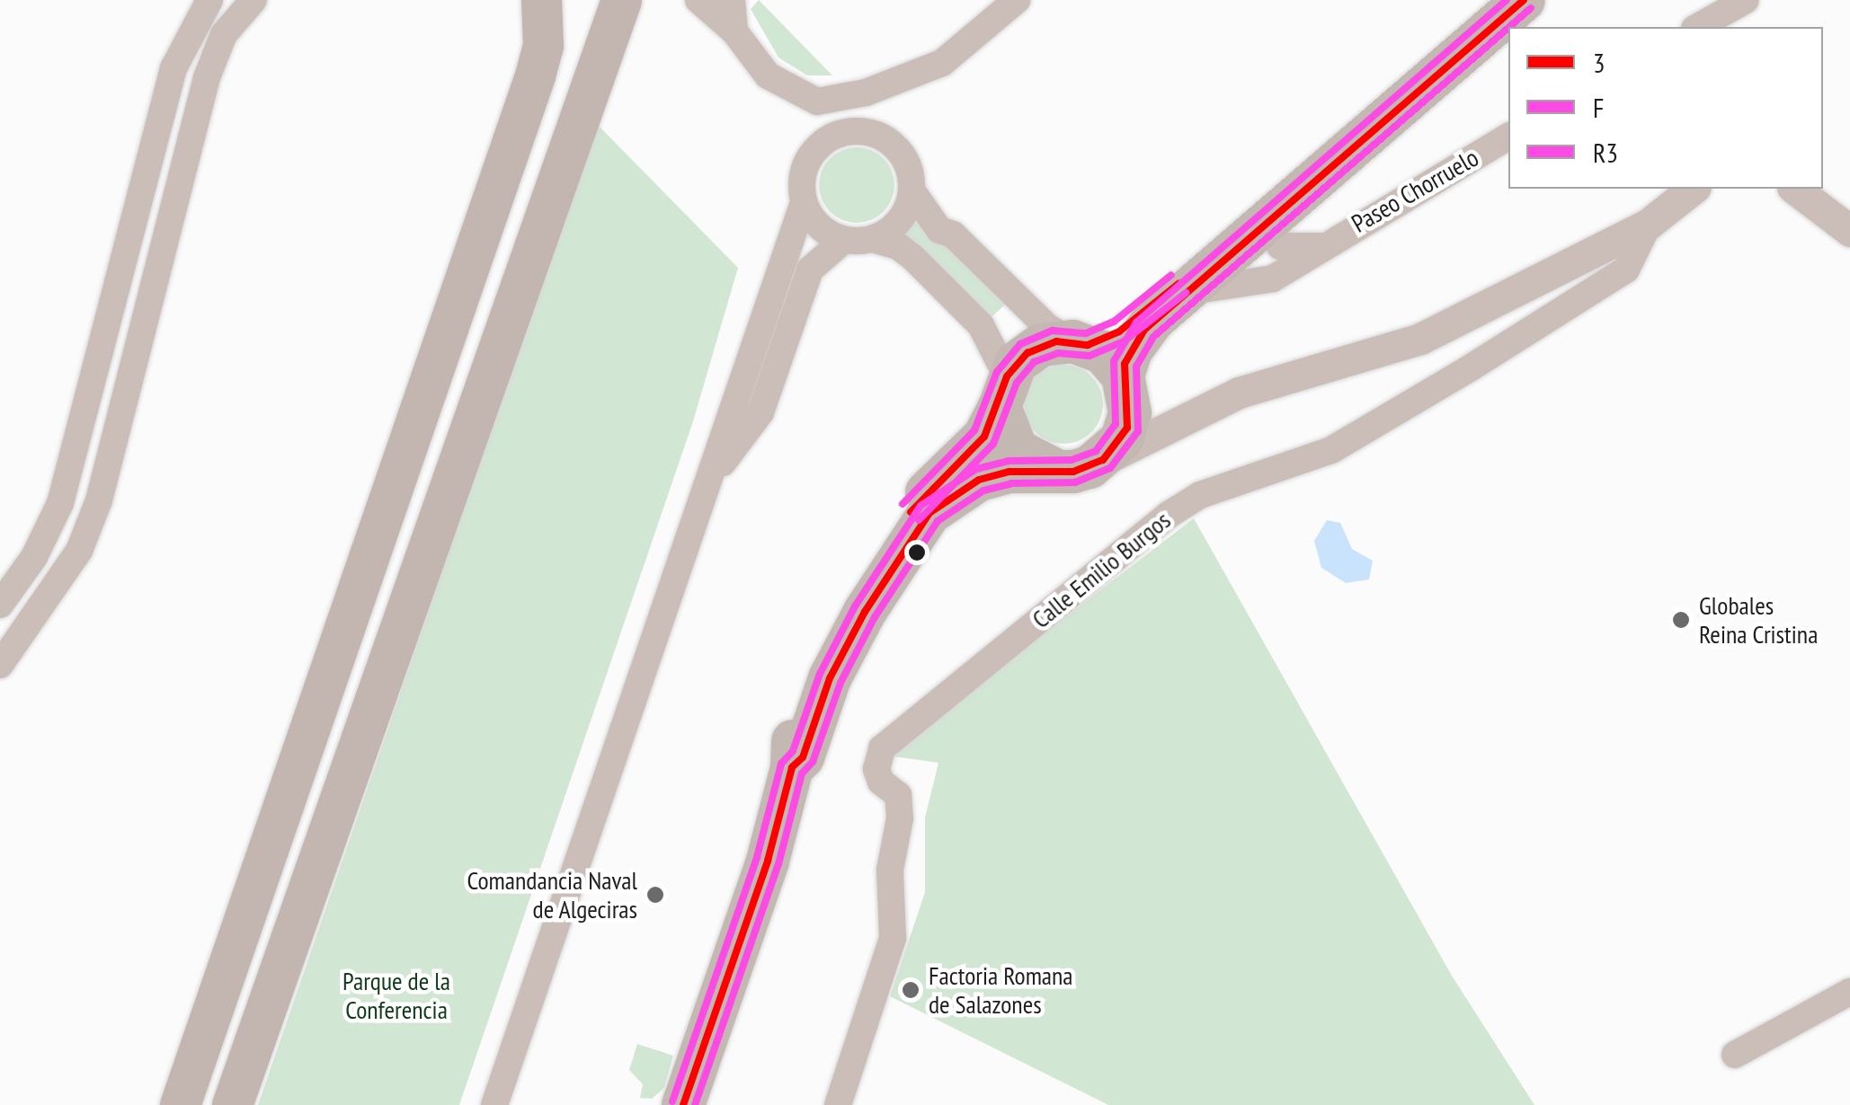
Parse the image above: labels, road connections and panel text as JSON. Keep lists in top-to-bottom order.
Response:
{
  "streets": {
    "street": ["Paseo Chorruelo", "Calle Emilio Burgos"]
  },
  "parks": ["Parque de la Conferencia"],
  "places": ["Globales Reina Cristina", "Comandancia Naval de Algeciras", "Factoria Romana de Salazones"],
  "lines": ["transit line 3", "transit line R3", "transit line F"],
  "legend": ["3", "F", "R3"]
}
